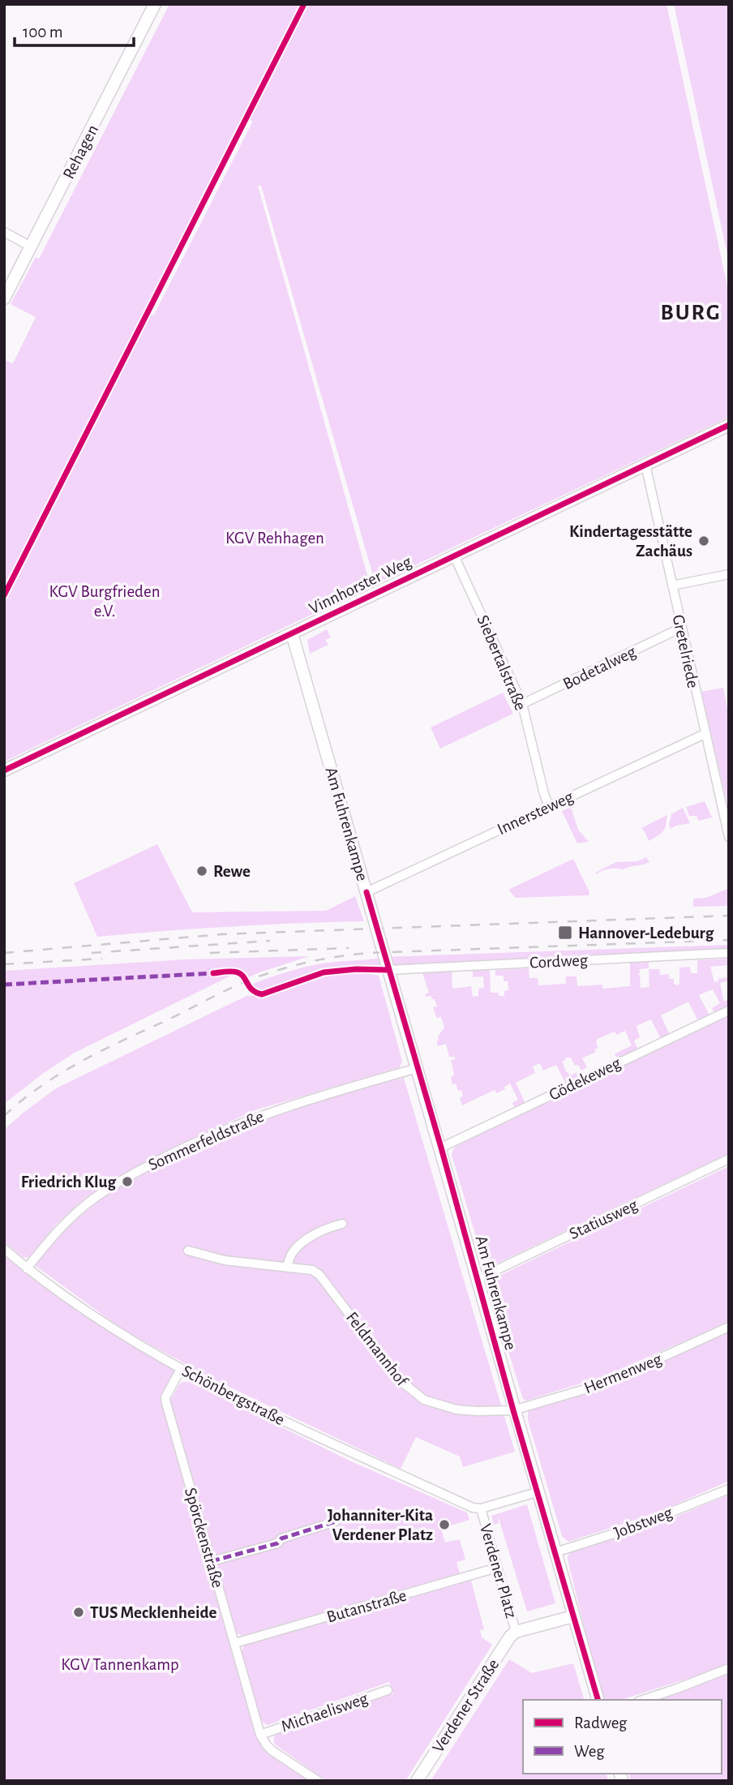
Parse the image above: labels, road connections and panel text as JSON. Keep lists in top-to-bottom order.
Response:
{
  "streets": {
    "street": [
      "Rehagen",
      "Vinnhorster Weg",
      "Gretelriede",
      "Siebertalstraße",
      "Bodetalweg",
      "Innersteweg",
      "Am Fuhrenkampe",
      "Cordweg",
      "Gödekeweg",
      "Sommerfeldstraße",
      "Statiusweg",
      "Feldmannhof",
      "Hermenweg",
      "Schönbergstraße",
      "Jobstweg",
      "Spörckenstraße",
      "Verdener Platz",
      "Butanstraße",
      "Verdener Straße",
      "Michaelisweg"
    ]
  },
  "crossings": [
    ["Vinnhorster Weg", "Gretelriede"],
    ["Vinnhorster Weg", "Siebertalstraße"],
    ["Vinnhorster Weg", "Am Fuhrenkampe"],
    ["Gretelriede", "Innersteweg"],
    ["Siebertalstraße", "Bodetalweg"],
    ["Siebertalstraße", "Innersteweg"],
    ["Innersteweg", "Am Fuhrenkampe"],
    ["Am Fuhrenkampe", "Cordweg"],
    ["Am Fuhrenkampe", "Gödekeweg"],
    ["Am Fuhrenkampe", "Sommerfeldstraße"],
    ["Am Fuhrenkampe", "Statiusweg"],
    ["Am Fuhrenkampe", "Feldmannhof"],
    ["Am Fuhrenkampe", "Hermenweg"],
    ["Am Fuhrenkampe", "Jobstweg"],
    ["Am Fuhrenkampe", "Verdener Platz"],
    ["Sommerfeldstraße", "Schönbergstraße"],
    ["Feldmannhof", "Hermenweg"],
    ["Schönbergstraße", "Spörckenstraße"],
    ["Schönbergstraße", "Verdener Platz"],
    ["Spörckenstraße", "Butanstraße"],
    ["Spörckenstraße", "Michaelisweg"],
    ["Verdener Platz", "Butanstraße"],
    ["Verdener Platz", "Verdener Straße"]
  ],
  "districts": ["BURG"],
  "parks": ["KGV Rehhagen", "KGV Burgfrieden e.V.", "KGV Tannenkamp"],
  "places": {
    "other": [
      "Kindertagesstätte Zachäus",
      "Rewe",
      "Friedrich Klug",
      "Johanniter-Kita Verdener Platz",
      "TUS Mecklenheide"
    ],
    "transit": ["Hannover-Ledeburg"]
  },
  "legend": ["Radweg", "Weg"],
  "scale_bar": "100 m"
}
